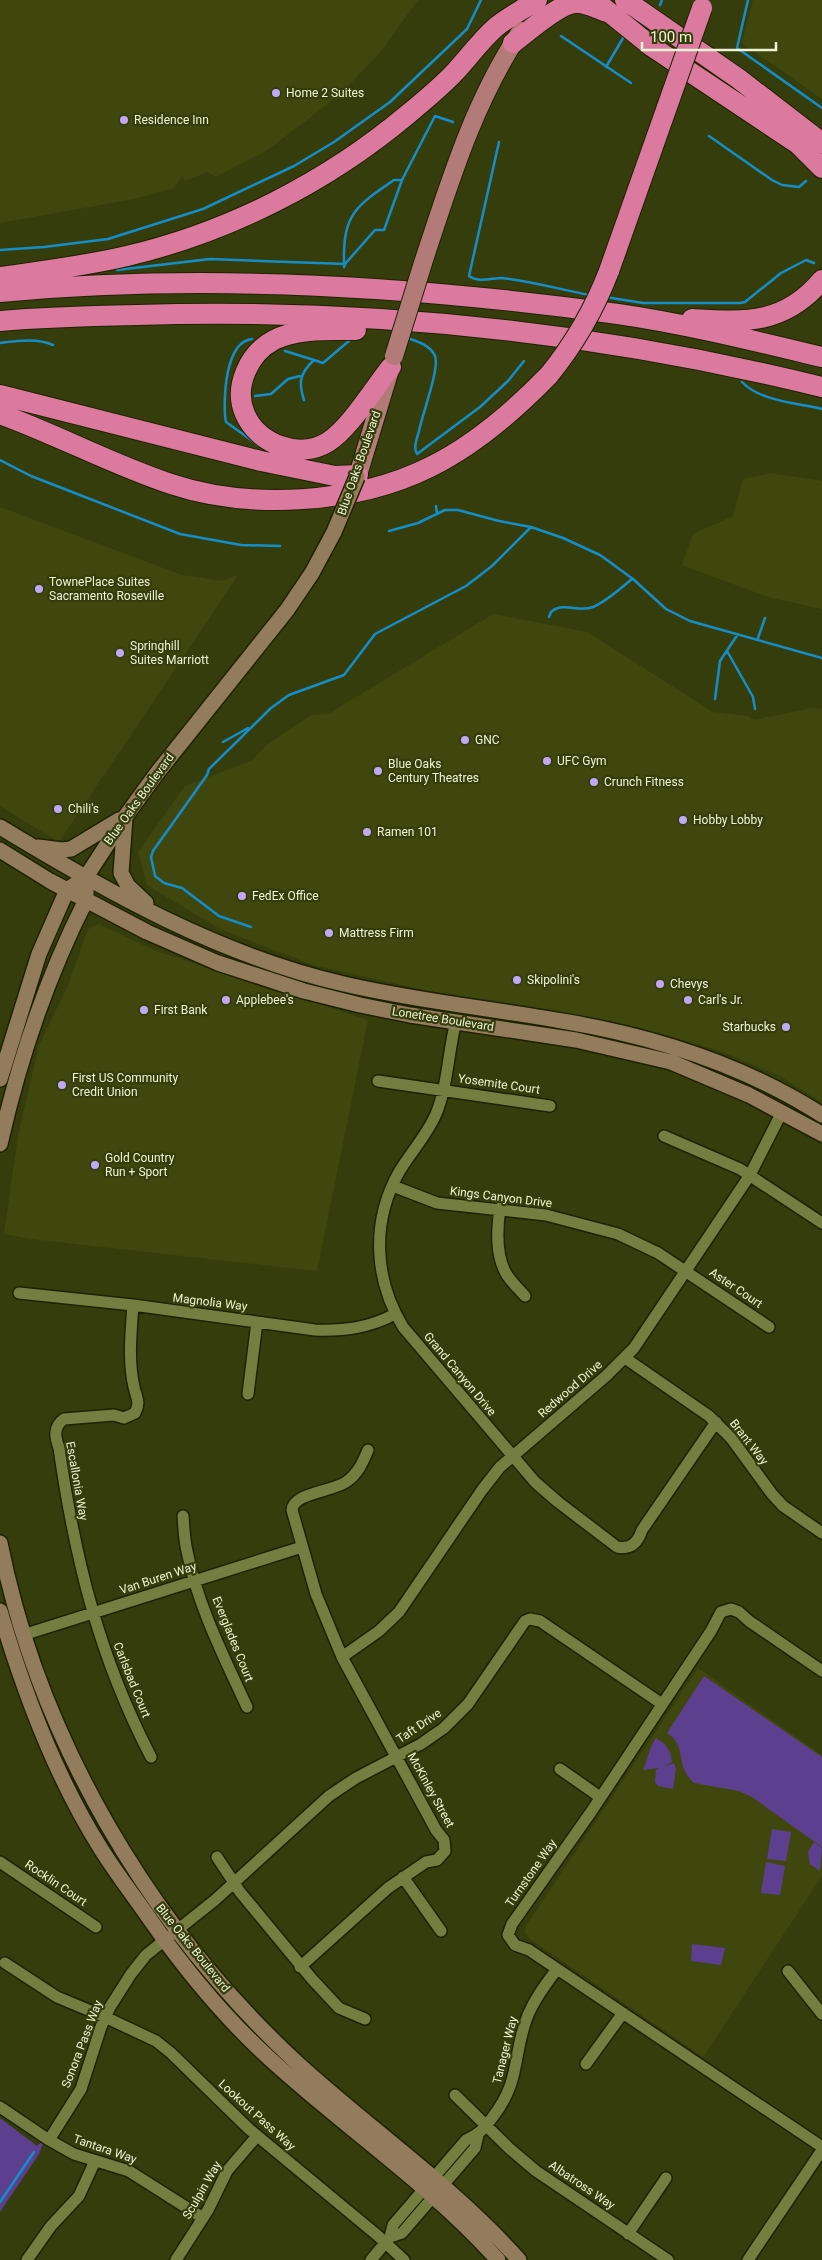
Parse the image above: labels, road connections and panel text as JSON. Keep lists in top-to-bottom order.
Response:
{
  "streets": {
    "main road": ["Blue Oaks Boulevard", "Lonetree Boulevard"],
    "street": [
      "Yosemite Court",
      "Kings Canyon Drive",
      "Aster Court",
      "Magnolia Way",
      "Grand Canyon Drive",
      "Redwood Drive",
      "Brant Way",
      "Escallonia Way",
      "Van Buren Way",
      "Everglades Court",
      "Carlsbad Court",
      "Taft Drive",
      "McKinley Street",
      "Turnstone Way",
      "Rocklin Court",
      "Sonora Pass Way",
      "Tanager Way",
      "Lookout Pass Way",
      "Tantara Way",
      "Albatross Way",
      "Sculpin Way"
    ]
  },
  "crossings": [
    ["Blue Oaks Boulevard", "Lonetree Boulevard"],
    ["Blue Oaks Boulevard", "Van Buren Way"],
    ["Blue Oaks Boulevard", "Taft Drive"],
    ["Blue Oaks Boulevard", "Sonora Pass Way"],
    ["Blue Oaks Boulevard", "Tanager Way"],
    ["Lonetree Boulevard", "Grand Canyon Drive"],
    ["Lonetree Boulevard", "Redwood Drive"],
    ["Yosemite Court", "Grand Canyon Drive"],
    ["Kings Canyon Drive", "Aster Court"],
    ["Kings Canyon Drive", "Grand Canyon Drive"],
    ["Kings Canyon Drive", "Redwood Drive"],
    ["Aster Court", "Redwood Drive"],
    ["Magnolia Way", "Grand Canyon Drive"],
    ["Magnolia Way", "Escallonia Way"],
    ["Grand Canyon Drive", "Redwood Drive"],
    ["Grand Canyon Drive", "Brant Way"],
    ["Redwood Drive", "Brant Way"],
    ["Redwood Drive", "McKinley Street"],
    ["Escallonia Way", "Van Buren Way"],
    ["Escallonia Way", "Carlsbad Court"],
    ["Van Buren Way", "Everglades Court"],
    ["Van Buren Way", "Carlsbad Court"],
    ["Van Buren Way", "McKinley Street"],
    ["Taft Drive", "McKinley Street"],
    ["Taft Drive", "Turnstone Way"],
    ["Taft Drive", "Sonora Pass Way"],
    ["Turnstone Way", "Tanager Way"],
    ["Sonora Pass Way", "Lookout Pass Way"],
    ["Sonora Pass Way", "Tantara Way"],
    ["Tanager Way", "Lookout Pass Way"],
    ["Tanager Way", "Albatross Way"],
    ["Lookout Pass Way", "Sculpin Way"],
    ["Tantara Way", "Sculpin Way"]
  ],
  "places": [
    "Home 2 Suites",
    "Residence Inn",
    "TownePlace Suites Sacramento Roseville",
    "Springhill Suites Marriott",
    "GNC",
    "UFC Gym",
    "Blue Oaks Century Theatres",
    "Crunch Fitness",
    "Chili's",
    "Hobby Lobby",
    "Ramen 101",
    "FedEx Office",
    "Mattress Firm",
    "Skipolini's",
    "Chevys",
    "Applebee's",
    "Carl's Jr.",
    "First Bank",
    "Starbucks",
    "First US Community Credit Union",
    "Gold Country Run + Sport"
  ],
  "scale_bar": "100 m"
}
